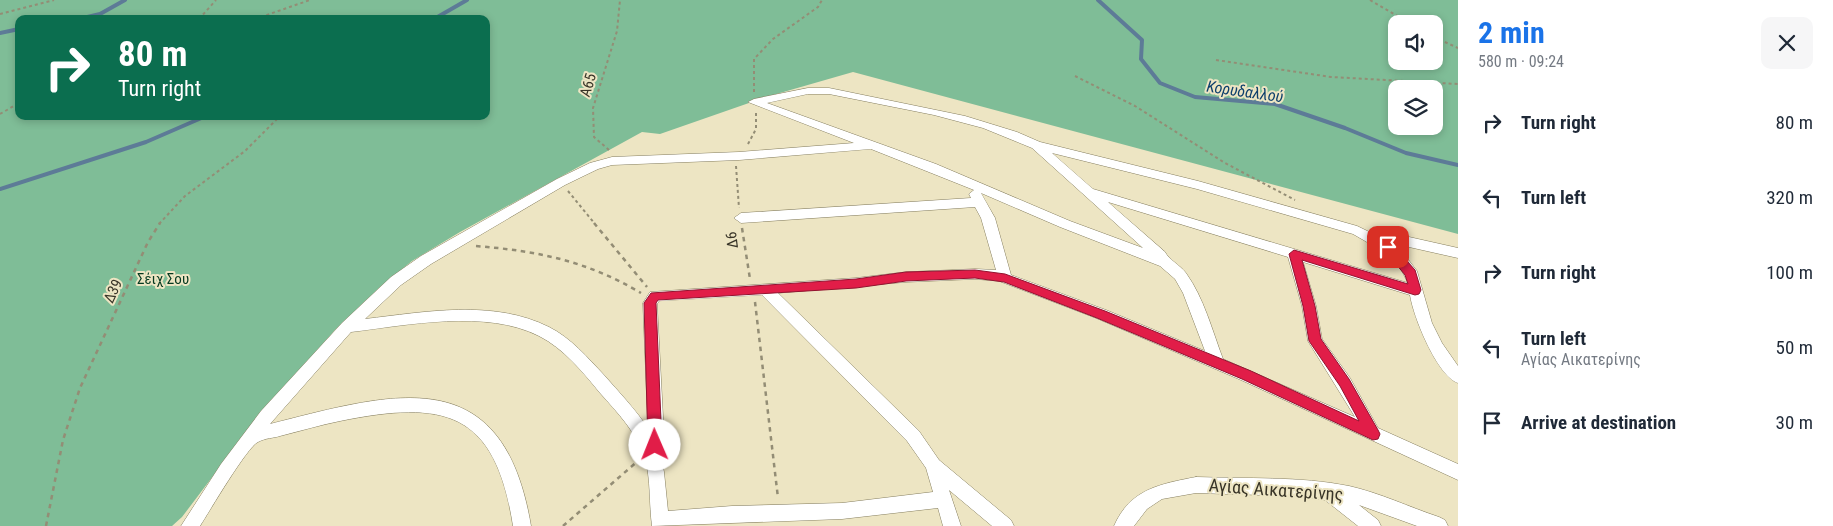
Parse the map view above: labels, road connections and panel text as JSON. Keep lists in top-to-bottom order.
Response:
{
  "streets": {
    "street": ["Αγίας Αικατερίνης"],
    "path": ["Α65", "Δ6", "Δ39"]
  },
  "water": ["Κορυδαλλού"],
  "parks": ["Σέιχ Σου"],
  "page": {
    "heading": ["2 min", "580 m · 09:24"],
    "turn": ["80 m", "Turn right"],
    "list": [
      {
        "name": "Turn right",
        "value": "80 m"
      },
      {
        "name": "Turn left",
        "value": "320 m"
      },
      {
        "name": "Turn right",
        "value": "100 m"
      },
      {
        "name": "Turn left",
        "note": "Αγίας Αικατερίνης",
        "value": "50 m"
      },
      {
        "name": "Arrive at destination",
        "value": "30 m"
      }
    ]
  }
}
